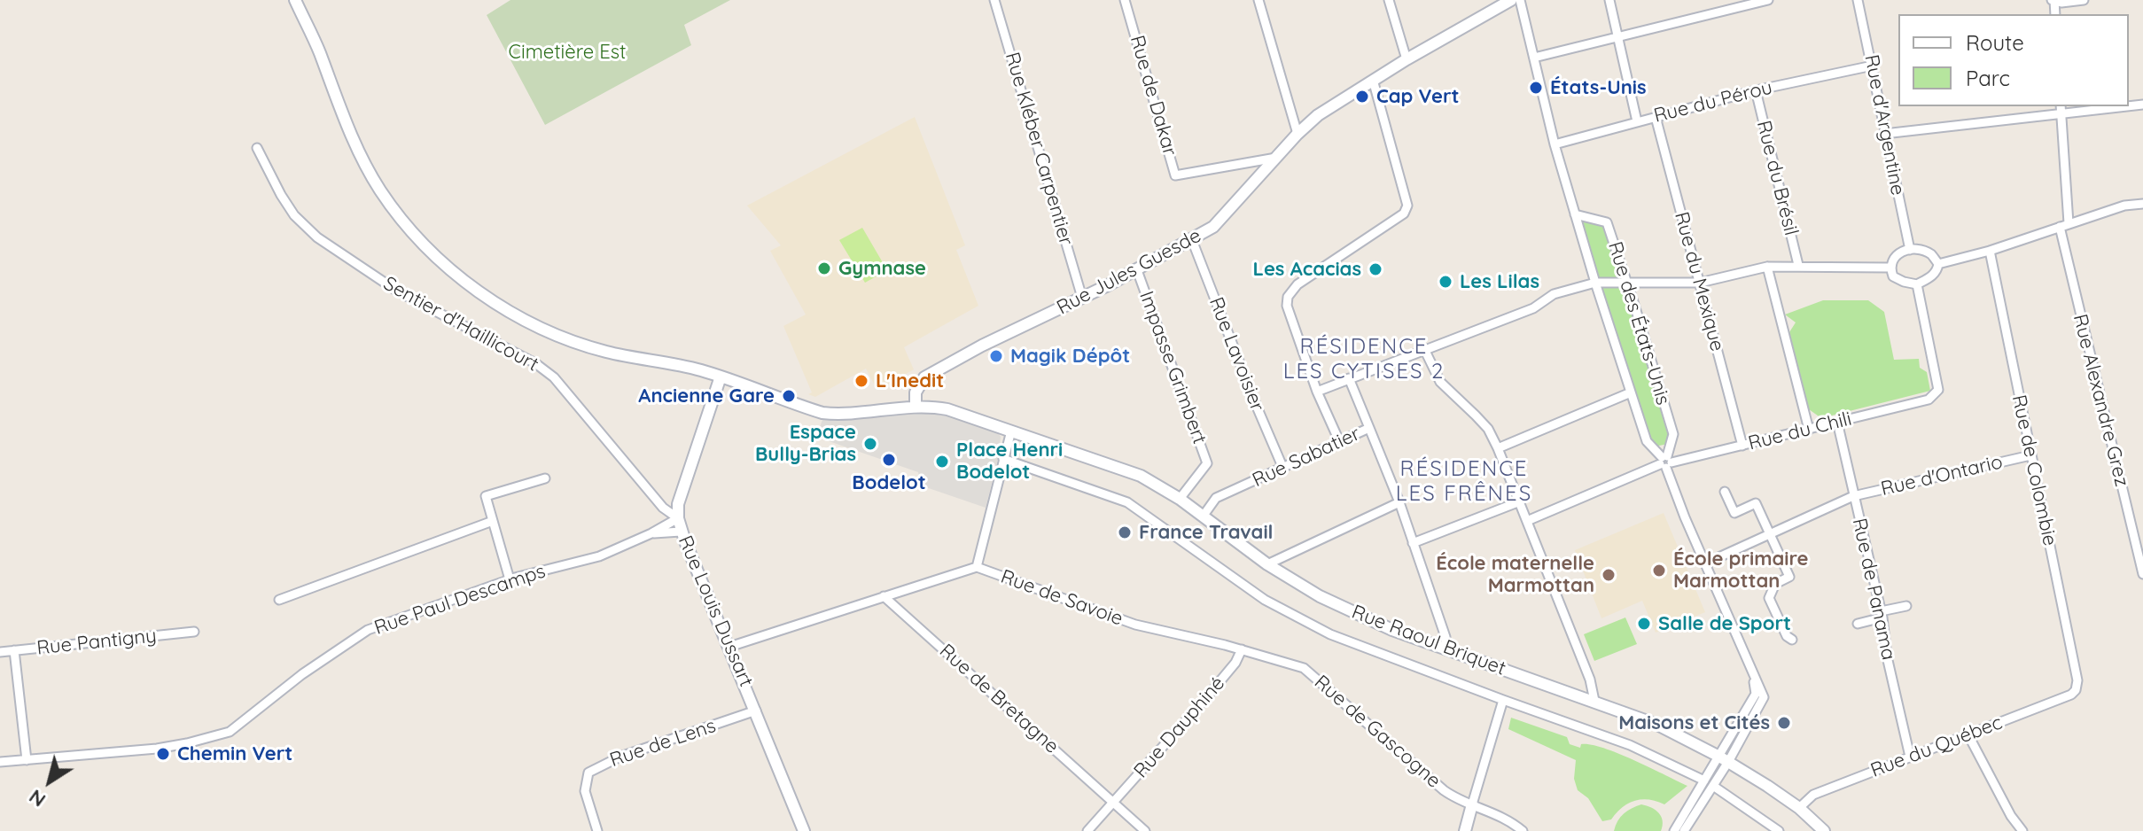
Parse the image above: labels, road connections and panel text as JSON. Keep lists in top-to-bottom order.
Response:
{
  "streets": {
    "street": [
      "Rue de Dakar",
      "Rue du Pérou",
      "Rue d'Argentine",
      "Rue Kléber Carpentier",
      "Rue du Brésil",
      "Rue Jules Guesde",
      "Rue du Mexique",
      "Rue des États-Unis",
      "Sentier d'Haillicourt",
      "Rue Lavoisier",
      "Impasse Grimbert",
      "Rue Alexandre Grez",
      "Rue du Chili",
      "Rue Sabatier",
      "Rue de Colombie",
      "Rue d'Ontario",
      "Rue de Panama",
      "Rue de Savoie",
      "Rue Paul Descamps",
      "Rue Louis Dussart",
      "Rue Raoul Briquet",
      "Rue Pantigny",
      "Rue de Bretagne",
      "Rue Dauphiné",
      "Rue de Gascogne",
      "Rue de Lens",
      "Rue du Québec"
    ]
  },
  "crossings": [
    ["Rue de Dakar", "Rue Jules Guesde"],
    ["Rue du Pérou", "Rue d'Argentine"],
    ["Rue du Pérou", "Rue du Brésil"],
    ["Rue du Pérou", "Rue du Mexique"],
    ["Rue du Pérou", "Rue des États-Unis"],
    ["Rue d'Argentine", "Rue du Chili"],
    ["Rue Kléber Carpentier", "Rue Jules Guesde"],
    ["Rue Jules Guesde", "Rue Lavoisier"],
    ["Rue Jules Guesde", "Impasse Grimbert"],
    ["Rue Jules Guesde", "Rue Raoul Briquet"],
    ["Rue du Mexique", "Rue du Chili"],
    ["Rue des États-Unis", "Rue du Chili"],
    ["Sentier d'Haillicourt", "Rue Paul Descamps"],
    ["Sentier d'Haillicourt", "Rue Louis Dussart"],
    ["Rue Lavoisier", "Rue Sabatier"],
    ["Impasse Grimbert", "Rue Raoul Briquet"],
    ["Rue du Chili", "Rue de Panama"],
    ["Rue Sabatier", "Rue Raoul Briquet"],
    ["Rue de Colombie", "Rue d'Ontario"],
    ["Rue de Colombie", "Rue du Québec"],
    ["Rue d'Ontario", "Rue de Panama"],
    ["Rue de Panama", "Rue du Québec"],
    ["Rue de Savoie", "Rue Louis Dussart"],
    ["Rue de Savoie", "Rue de Bretagne"],
    ["Rue de Savoie", "Rue Dauphiné"],
    ["Rue de Savoie", "Rue de Gascogne"],
    ["Rue Paul Descamps", "Rue Louis Dussart"],
    ["Rue Louis Dussart", "Rue de Lens"],
    ["Rue Raoul Briquet", "Rue du Québec"],
    ["Rue de Bretagne", "Rue Dauphiné"],
    ["Rue Dauphiné", "Rue de Gascogne"]
  ],
  "districts": ["RÉSIDENCE LES CYTISES 2", "RÉSIDENCE LES FRÊNES"],
  "parks": ["Cimetière Est"],
  "places": [
    "États-Unis",
    "Cap Vert",
    "Gymnase",
    "Les Acacias",
    "Les Lilas",
    "Magik Dépôt",
    "L'Inedit",
    "Ancienne Gare",
    "Espace Bully-Brias",
    "Bodelot",
    "Place Henri Bodelot",
    "France Travail",
    "École primaire Marmottan",
    "École maternelle Marmottan",
    "Salle de Sport",
    "Maisons et Cités",
    "Chemin Vert"
  ],
  "legend": ["Route", "Parc"],
  "north": "bottom left"
}
